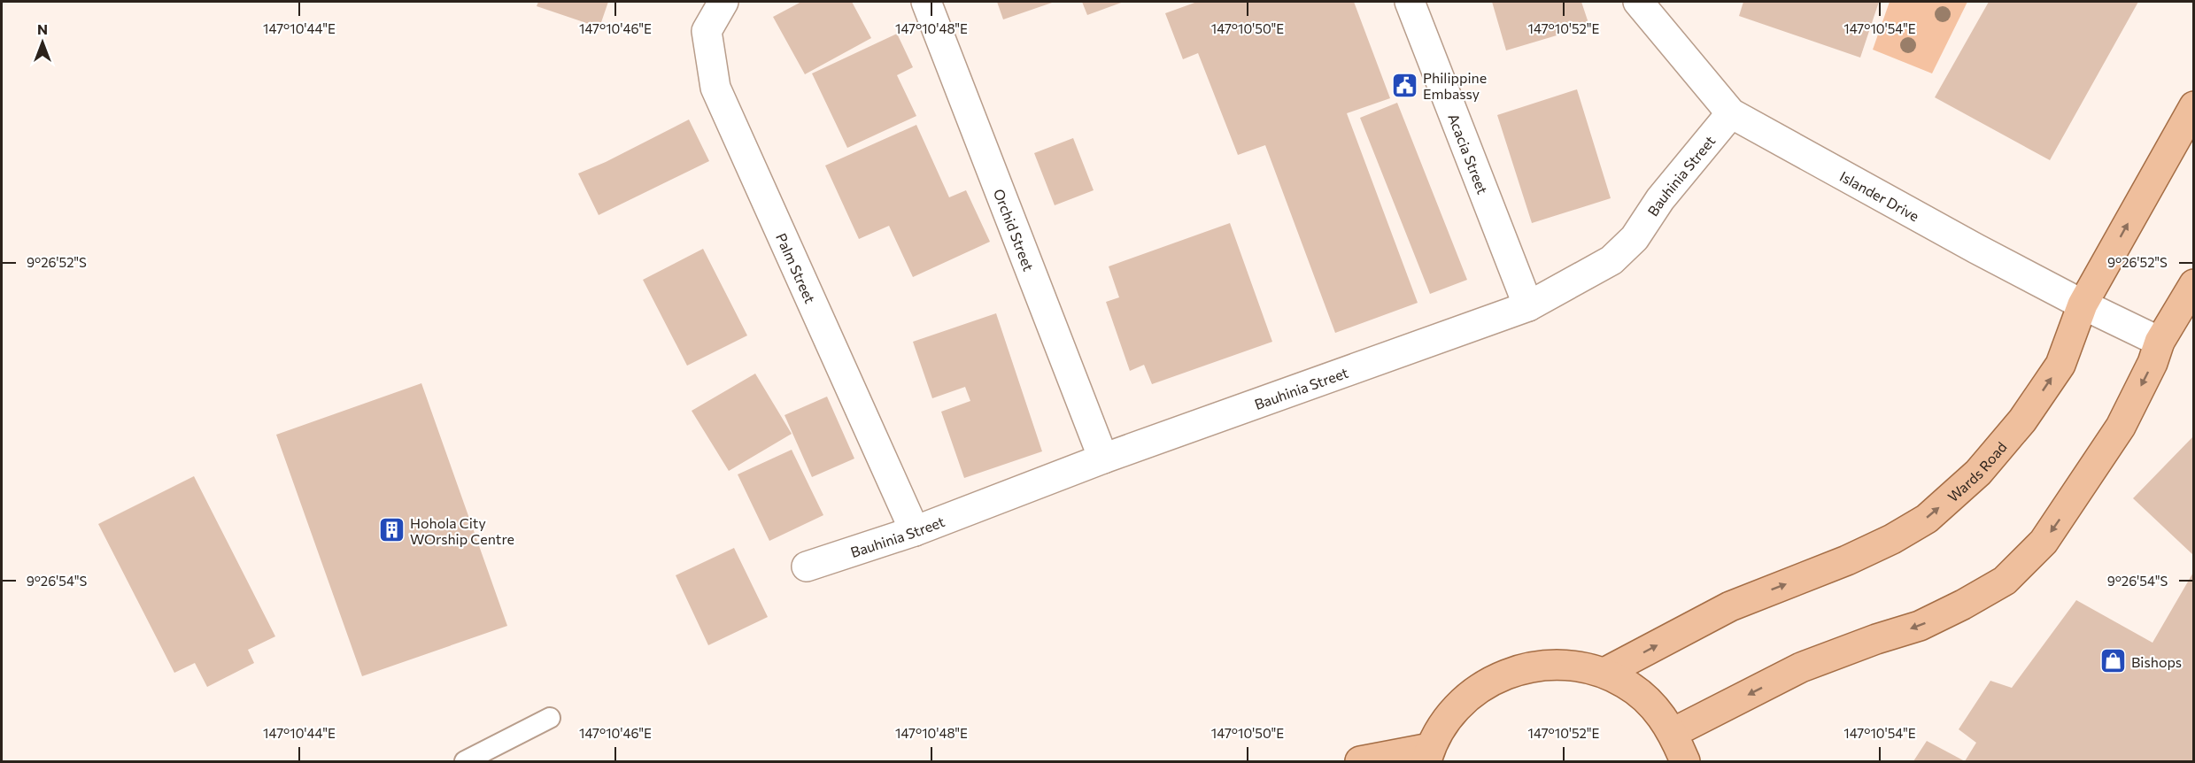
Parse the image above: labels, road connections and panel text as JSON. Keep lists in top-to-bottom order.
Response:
{
  "streets": {
    "main road": ["Wards Road"],
    "street": [
      "Acacia Street",
      "Bauhinia Street",
      "Islander Drive",
      "Orchid Street",
      "Palm Street"
    ]
  },
  "crossings": [
    ["Acacia Street", "Bauhinia Street"],
    ["Bauhinia Street", "Islander Drive"],
    ["Bauhinia Street", "Orchid Street"],
    ["Bauhinia Street", "Palm Street"],
    ["Islander Drive", "Wards Road"]
  ],
  "places": {
    "public building": ["Philippine Embassy"],
    "building": ["Hohola City WOrship Centre"],
    "shop": ["Bishops"]
  },
  "north": "top",
  "coordinates": [
    "147°10'44\"E",
    "147°10'46\"E",
    "147°10'48\"E",
    "147°10'50\"E",
    "147°10'52\"E",
    "147°10'54\"E",
    "9°26'52\"S",
    "9°26'54\"S"
  ]
}
